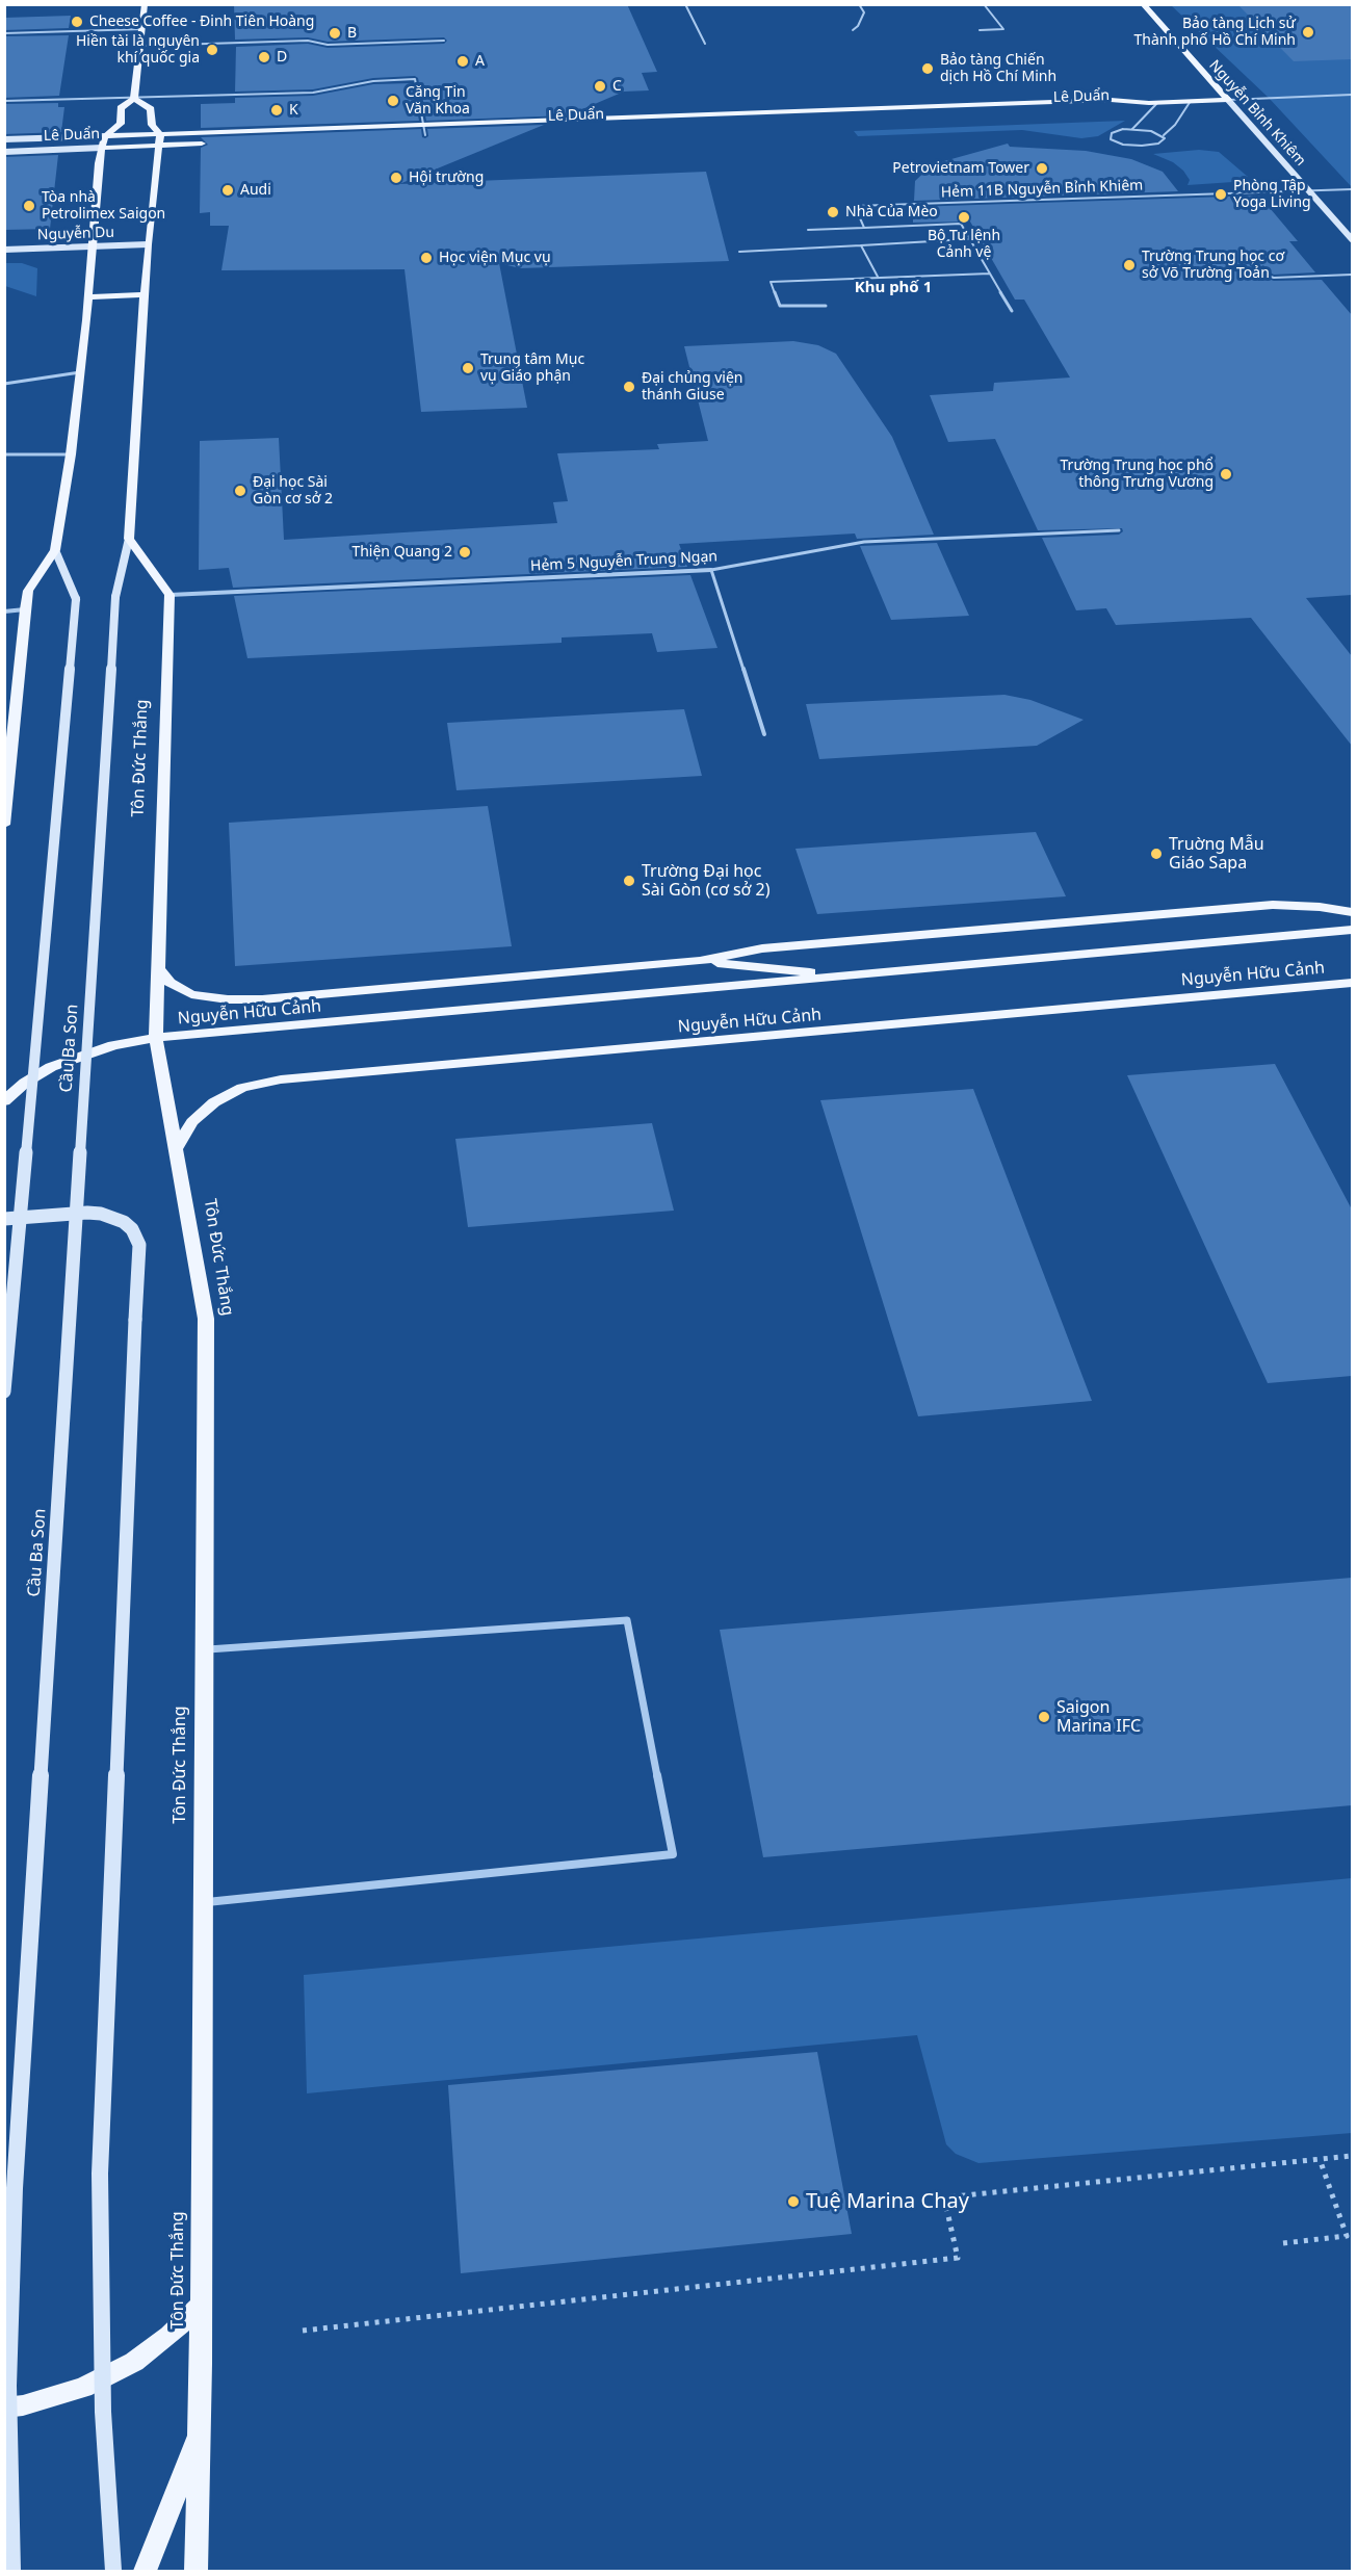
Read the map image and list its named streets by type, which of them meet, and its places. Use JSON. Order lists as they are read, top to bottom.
{
  "streets": {
    "main road": [
      "Lê Duẩn",
      "Nguyễn Bỉnh Khiêm",
      "Nguyễn Du",
      "Tôn Đức Thắng",
      "Nguyễn Hữu Cảnh",
      "Cầu Ba Son"
    ],
    "street": ["Hẻm 5 Nguyễn Trung Ngạn"],
    "lane": ["Hẻm 11B Nguyễn Bỉnh Khiêm"]
  },
  "crossings": [
    ["Lê Duẩn", "Nguyễn Bỉnh Khiêm"],
    ["Nguyễn Bỉnh Khiêm", "Hẻm 11B Nguyễn Bỉnh Khiêm"],
    ["Hẻm 5 Nguyễn Trung Ngạn", "Tôn Đức Thắng"],
    ["Tôn Đức Thắng", "Nguyễn Hữu Cảnh"]
  ],
  "districts": ["Khu phố 1"],
  "places": [
    "Cheese Coffee - Đinh Tiên Hoàng",
    "Bảo tàng Lịch sử Thành phố Hồ Chí Minh",
    "B",
    "Hiền tài là nguyên khí quốc gia",
    "D",
    "A",
    "Bảo tàng Chiến dịch Hồ Chí Minh",
    "C",
    "Căng Tin Văn Khoa",
    "K",
    "Petrovietnam Tower",
    "Hội trường",
    "Audi",
    "Phòng Tập Yoga Living",
    "Tòa nhà Petrolimex Saigon",
    "Nhà Của Mèo",
    "Bộ Tư lệnh Cảnh vệ",
    "Học viện Mục vụ",
    "Trường Trung học cơ sở Võ Trường Toản",
    "Trung tâm Mục vụ Giáo phận",
    "Đại chủng viện thánh Giuse",
    "Trường Trung học phổ thông Trưng Vương",
    "Đại học Sài Gòn cơ sở 2",
    "Thiện Quang 2",
    "Truờng Mẫu Giáo Sapa",
    "Trường Đại học Sài Gòn (cơ sở 2)",
    "Saigon Marina IFC",
    "Tuệ Marina Chay"
  ]
}
